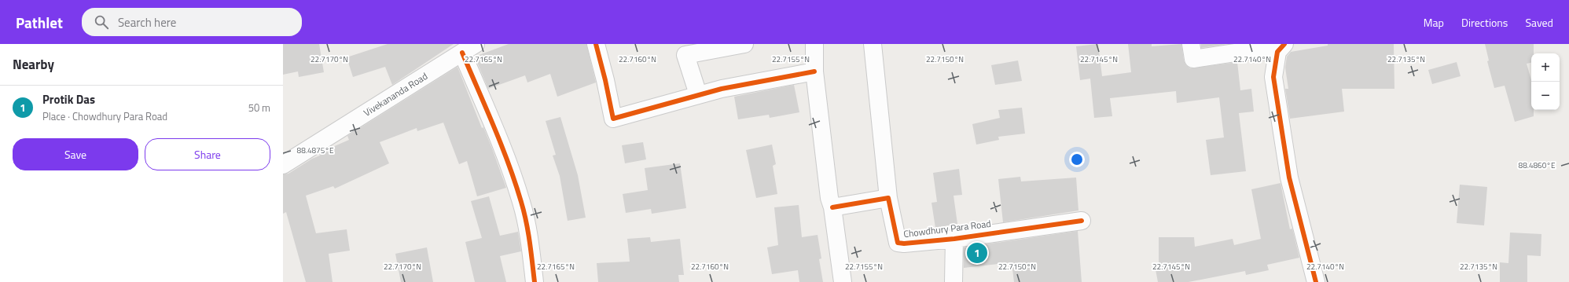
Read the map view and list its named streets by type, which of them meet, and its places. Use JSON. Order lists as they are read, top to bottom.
{
  "streets": {
    "street": ["Vivekananda Road", "Chowdhury Para Road"]
  },
  "page": {
    "header": "Pathlet",
    "search": "Search here",
    "nav": ["Map", "Directions", "Saved"],
    "heading": "Nearby",
    "map_buttons": ["+", "−"],
    "list": [
      {
        "mark": "1",
        "name": "Protik Das",
        "note": "Place · Chowdhury Para Road",
        "value": "50 m"
      }
    ],
    "buttons": ["Save", "Share"],
    "pins": "1"
  },
  "coordinates": [
    "22.7170°N",
    "22.7165°N",
    "22.7160°N",
    "22.7155°N",
    "22.7150°N",
    "22.7145°N",
    "22.7140°N",
    "22.7135°N",
    "88.4875°E",
    "88.4860°E"
  ]
}
